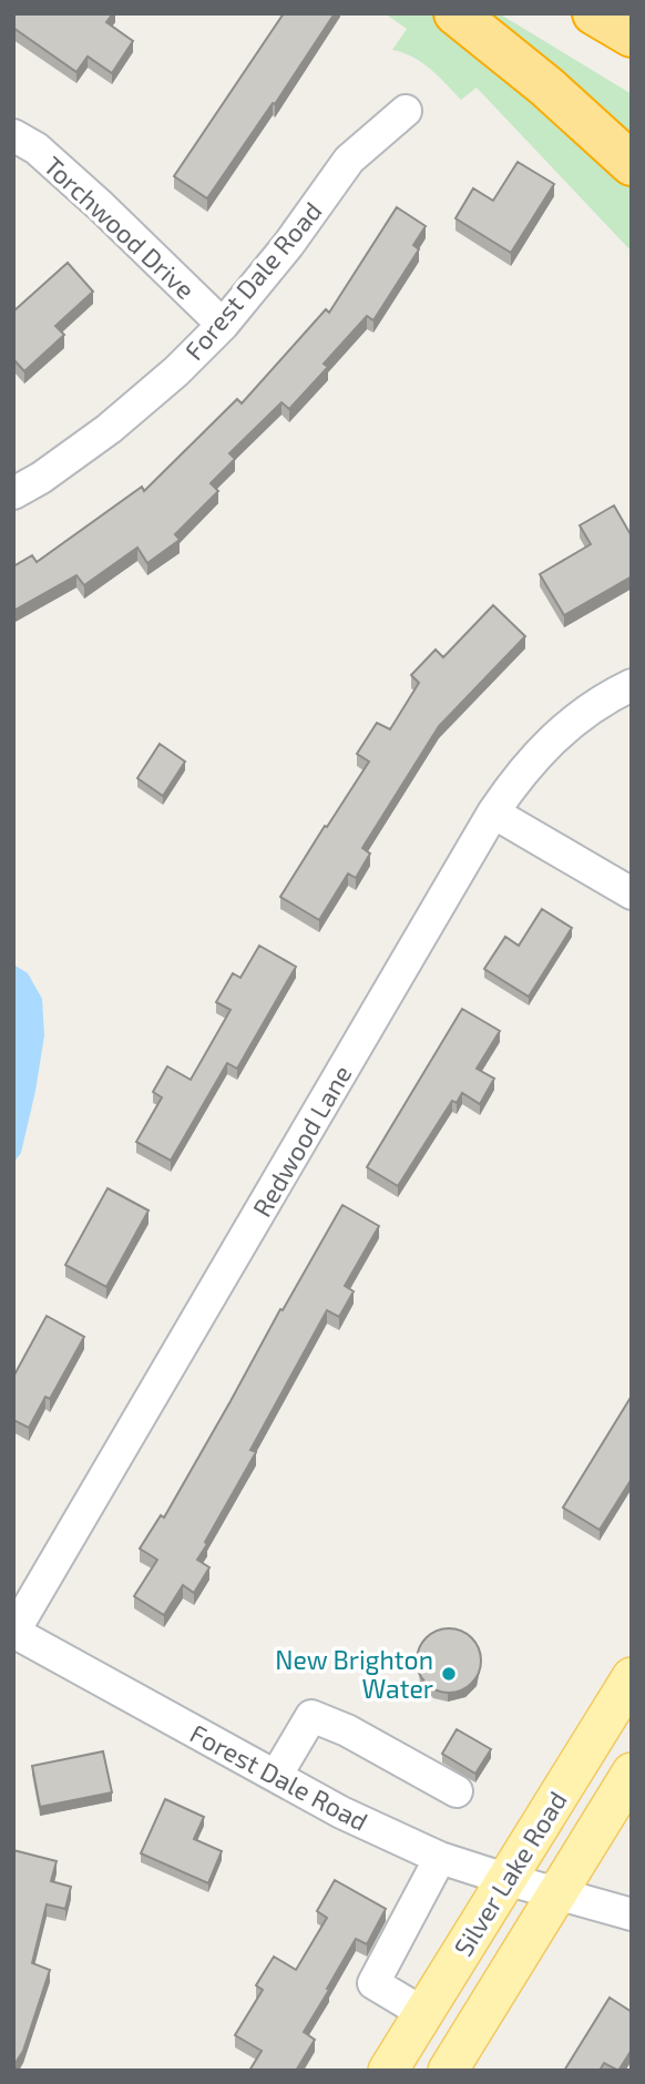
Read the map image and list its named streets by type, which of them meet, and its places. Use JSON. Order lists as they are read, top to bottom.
{
  "streets": {
    "main road": ["Silver Lake Road"],
    "street": ["Torchwood Drive", "Forest Dale Road", "Redwood Lane"]
  },
  "crossings": [
    ["Torchwood Drive", "Forest Dale Road"],
    ["Forest Dale Road", "Redwood Lane"],
    ["Forest Dale Road", "Silver Lake Road"]
  ],
  "places": ["New Brighton Water"]
}
